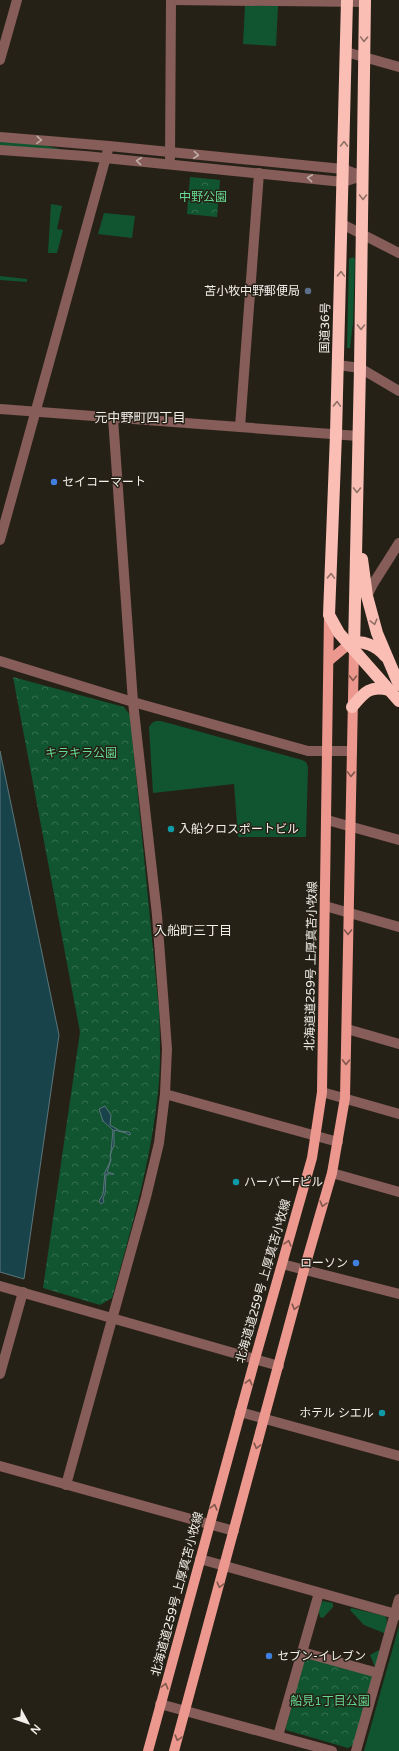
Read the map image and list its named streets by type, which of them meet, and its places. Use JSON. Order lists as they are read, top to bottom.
{
  "streets": {
    "highway": ["国道36号"],
    "main road": ["北海道道259号 上厚真苫小牧線"]
  },
  "crossings": [
    ["国道36号", "北海道道259号 上厚真苫小牧線"]
  ],
  "districts": ["元中野町四丁目", "入船町三丁目"],
  "parks": ["中野公園", "キラキラ公園", "船見1丁目公園"],
  "places": [
    "苫小牧中野郵便局",
    "セイコーマート",
    "入船クロスポートビル",
    "ハーバーFビル",
    "ローソン",
    "ホテル シエル",
    "セブン-イレブン"
  ],
  "north": "bottom right"
}
